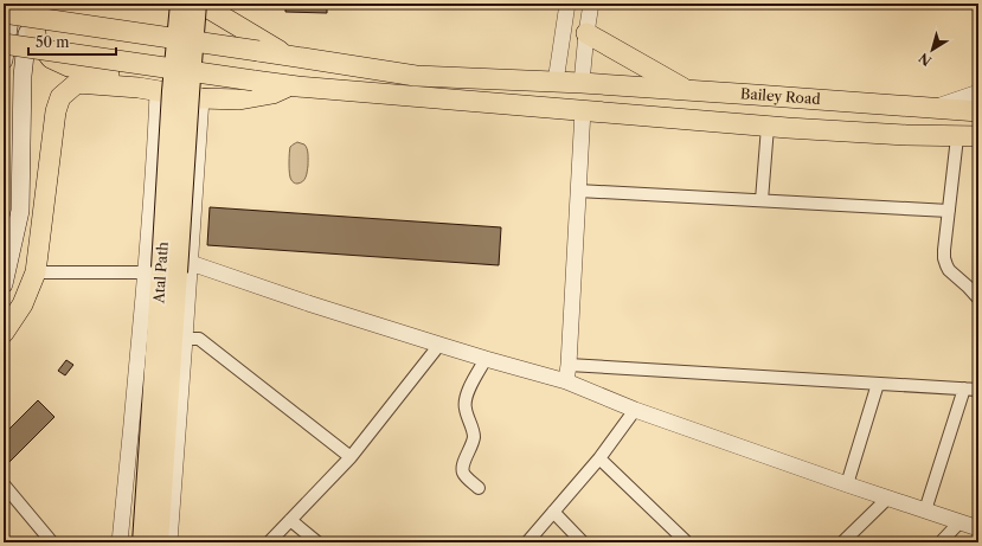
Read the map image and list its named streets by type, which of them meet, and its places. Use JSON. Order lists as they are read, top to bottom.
{
  "streets": {
    "highway": ["Bailey Road"],
    "main road": ["Atal Path"]
  },
  "scale_bar": "50 m",
  "north": "bottom left"
}
